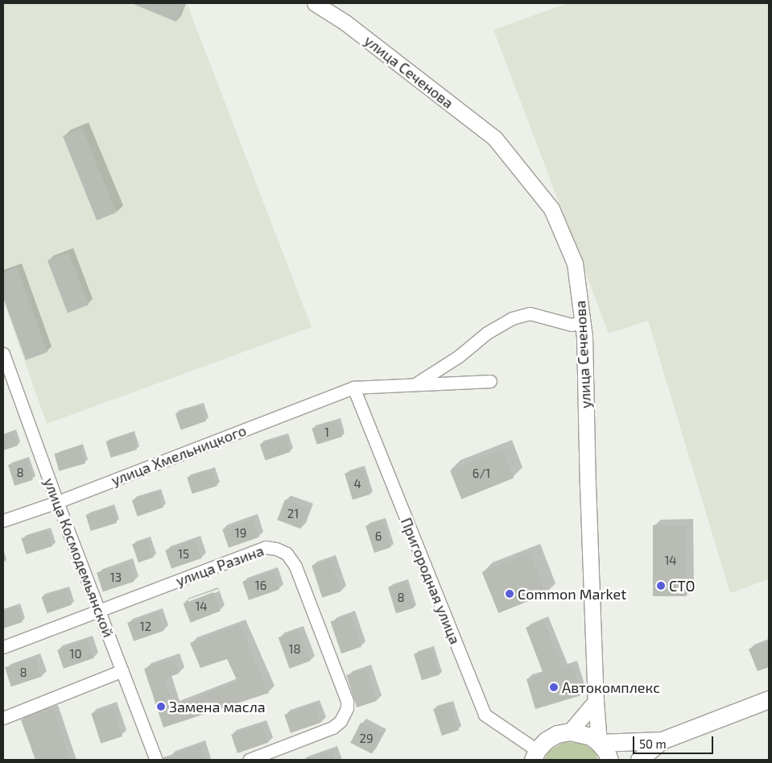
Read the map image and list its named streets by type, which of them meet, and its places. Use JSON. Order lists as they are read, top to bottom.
{
  "streets": {
    "street": [
      "улица Сеченова",
      "улица Хмельницкого",
      "улица Космодемьянской",
      "улица Разина",
      "Пригородная улица"
    ]
  },
  "crossings": [
    ["улица Хмельницкого", "улица Космодемьянской"],
    ["улица Хмельницкого", "Пригородная улица"],
    ["улица Космодемьянской", "улица Разина"]
  ],
  "places": [
    "СТО",
    "Common Market",
    "Автокомплекс",
    "Замена масла"
  ],
  "house_numbers": [
    "1",
    "8",
    "6/1",
    "4",
    "21",
    "19",
    "6",
    "15",
    "14",
    "13",
    "16",
    "8",
    "14",
    "12",
    "18",
    "10",
    "8",
    "29"
  ],
  "scale_bar": "50 m"
}
